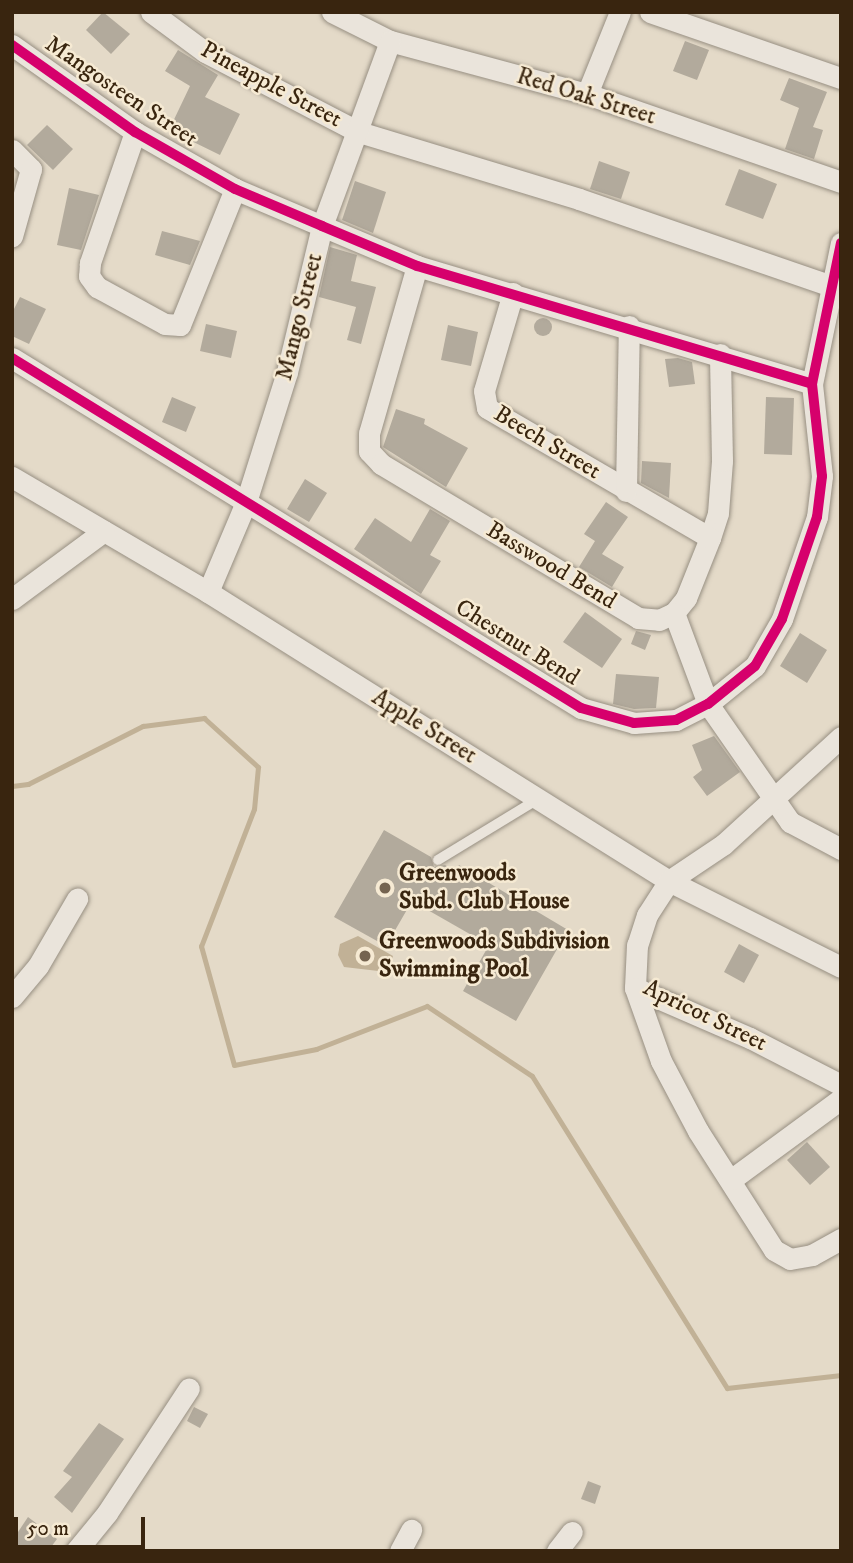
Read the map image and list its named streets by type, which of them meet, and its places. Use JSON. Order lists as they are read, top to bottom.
{
  "streets": {
    "street": [
      "Pineapple Street",
      "Mangosteen Street",
      "Red Oak Street",
      "Mango Street",
      "Beech Street",
      "Basswood Bend",
      "Chestnut Bend",
      "Apple Street",
      "Apricot Street"
    ]
  },
  "crossings": [
    ["Pineapple Street", "Mango Street"],
    ["Pineapple Street", "Chestnut Bend"],
    ["Mangosteen Street", "Mango Street"],
    ["Mangosteen Street", "Beech Street"],
    ["Mangosteen Street", "Basswood Bend"],
    ["Mangosteen Street", "Chestnut Bend"],
    ["Red Oak Street", "Mango Street"],
    ["Mango Street", "Chestnut Bend"],
    ["Mango Street", "Apple Street"],
    ["Apple Street", "Apricot Street"]
  ],
  "places": ["Greenwoods Subd. Club House", "Greenwoods Subdivision Swimming Pool"],
  "scale_bar": "50 m"
}
